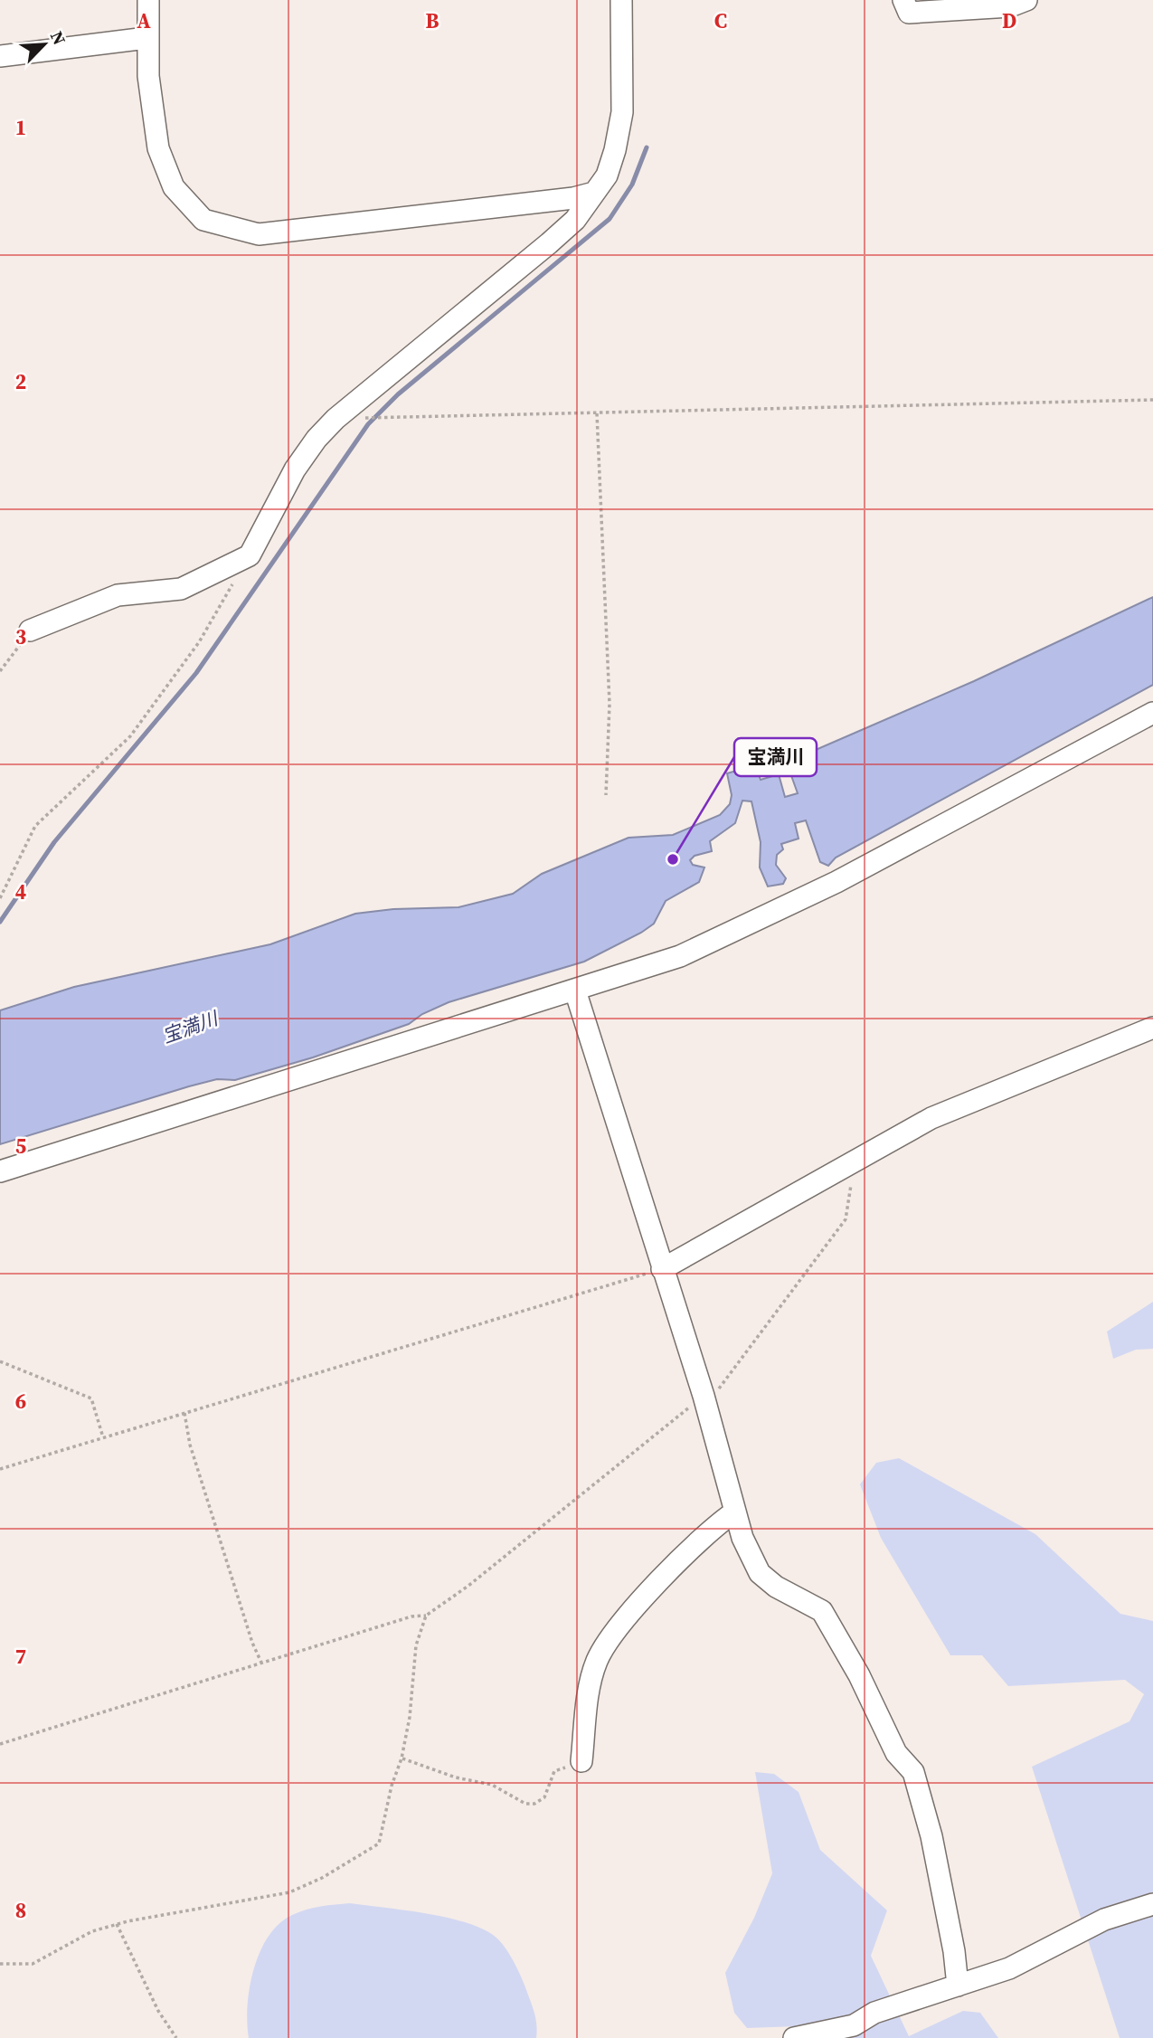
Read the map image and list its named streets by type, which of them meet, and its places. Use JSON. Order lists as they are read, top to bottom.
{
  "water": ["宝満川"],
  "places": ["宝満川"],
  "north": "top right",
  "grid": {
    "columns": [
      "A",
      "B",
      "C",
      "D"
    ],
    "rows": [
      "1",
      "2",
      "3",
      "4",
      "5",
      "6",
      "7",
      "8"
    ]
  }
}
